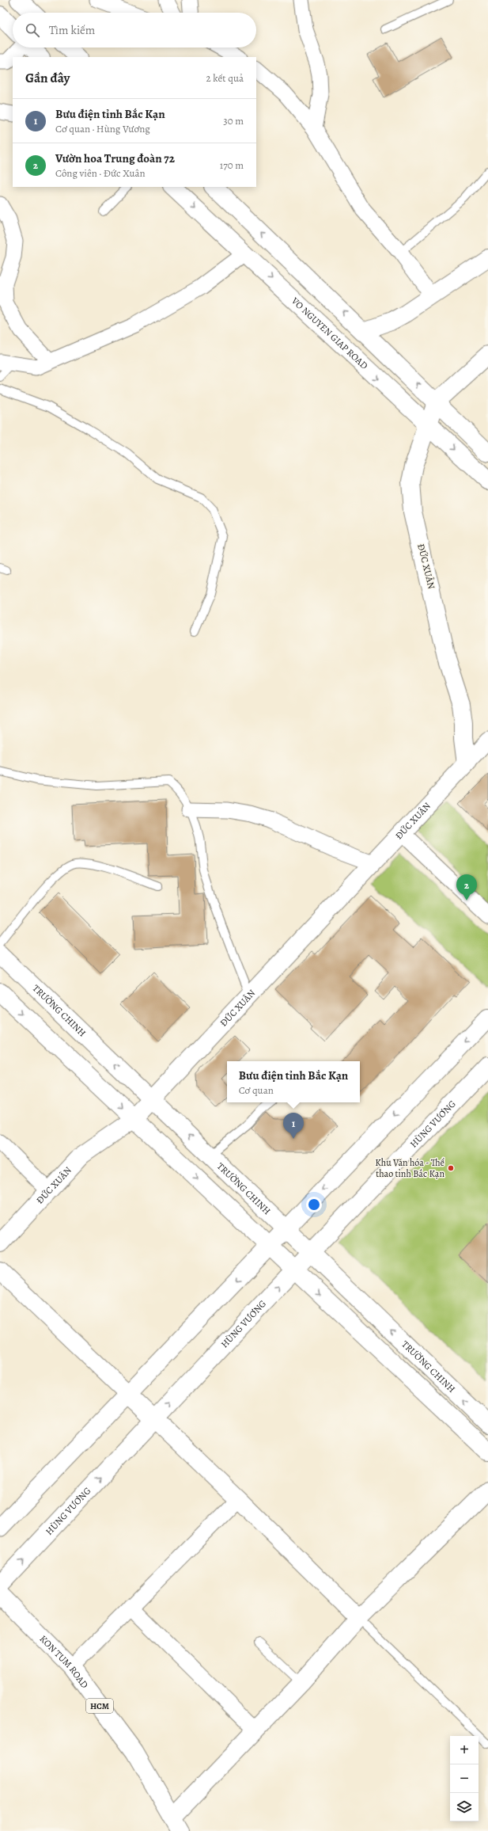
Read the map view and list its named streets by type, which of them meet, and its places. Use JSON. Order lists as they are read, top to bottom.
{
  "streets": {
    "main road": [
      "VO NGUYEN GIAP ROAD",
      "ĐỨC XUÂN",
      "TRƯỜNG CHINH",
      "HÙNG VƯƠNG",
      "KON TUM ROAD",
      "HCM"
    ]
  },
  "crossings": [
    ["VO NGUYEN GIAP ROAD", "ĐỨC XUÂN"],
    ["ĐỨC XUÂN", "TRƯỜNG CHINH"],
    ["TRƯỜNG CHINH", "HÙNG VƯƠNG"]
  ],
  "places": ["Khu Văn hóa - Thể thao tỉnh Bắc Kạn"],
  "page": {
    "search": "Tìm kiếm",
    "heading": ["Gần đây", "2 kết quả"],
    "list": [
      {
        "mark": "1",
        "name": "Bưu điện tỉnh Bắc Kạn",
        "note": "Cơ quan · Hùng Vương",
        "value": "30 m"
      },
      {
        "mark": "2",
        "name": "Vườn hoa Trung đoàn 72",
        "note": "Công viên · Đức Xuân",
        "value": "170 m"
      }
    ],
    "pins": ["2", "1"],
    "popup": ["Bưu điện tỉnh Bắc Kạn", "Cơ quan"],
    "map_buttons": ["+", "−"]
  }
}
